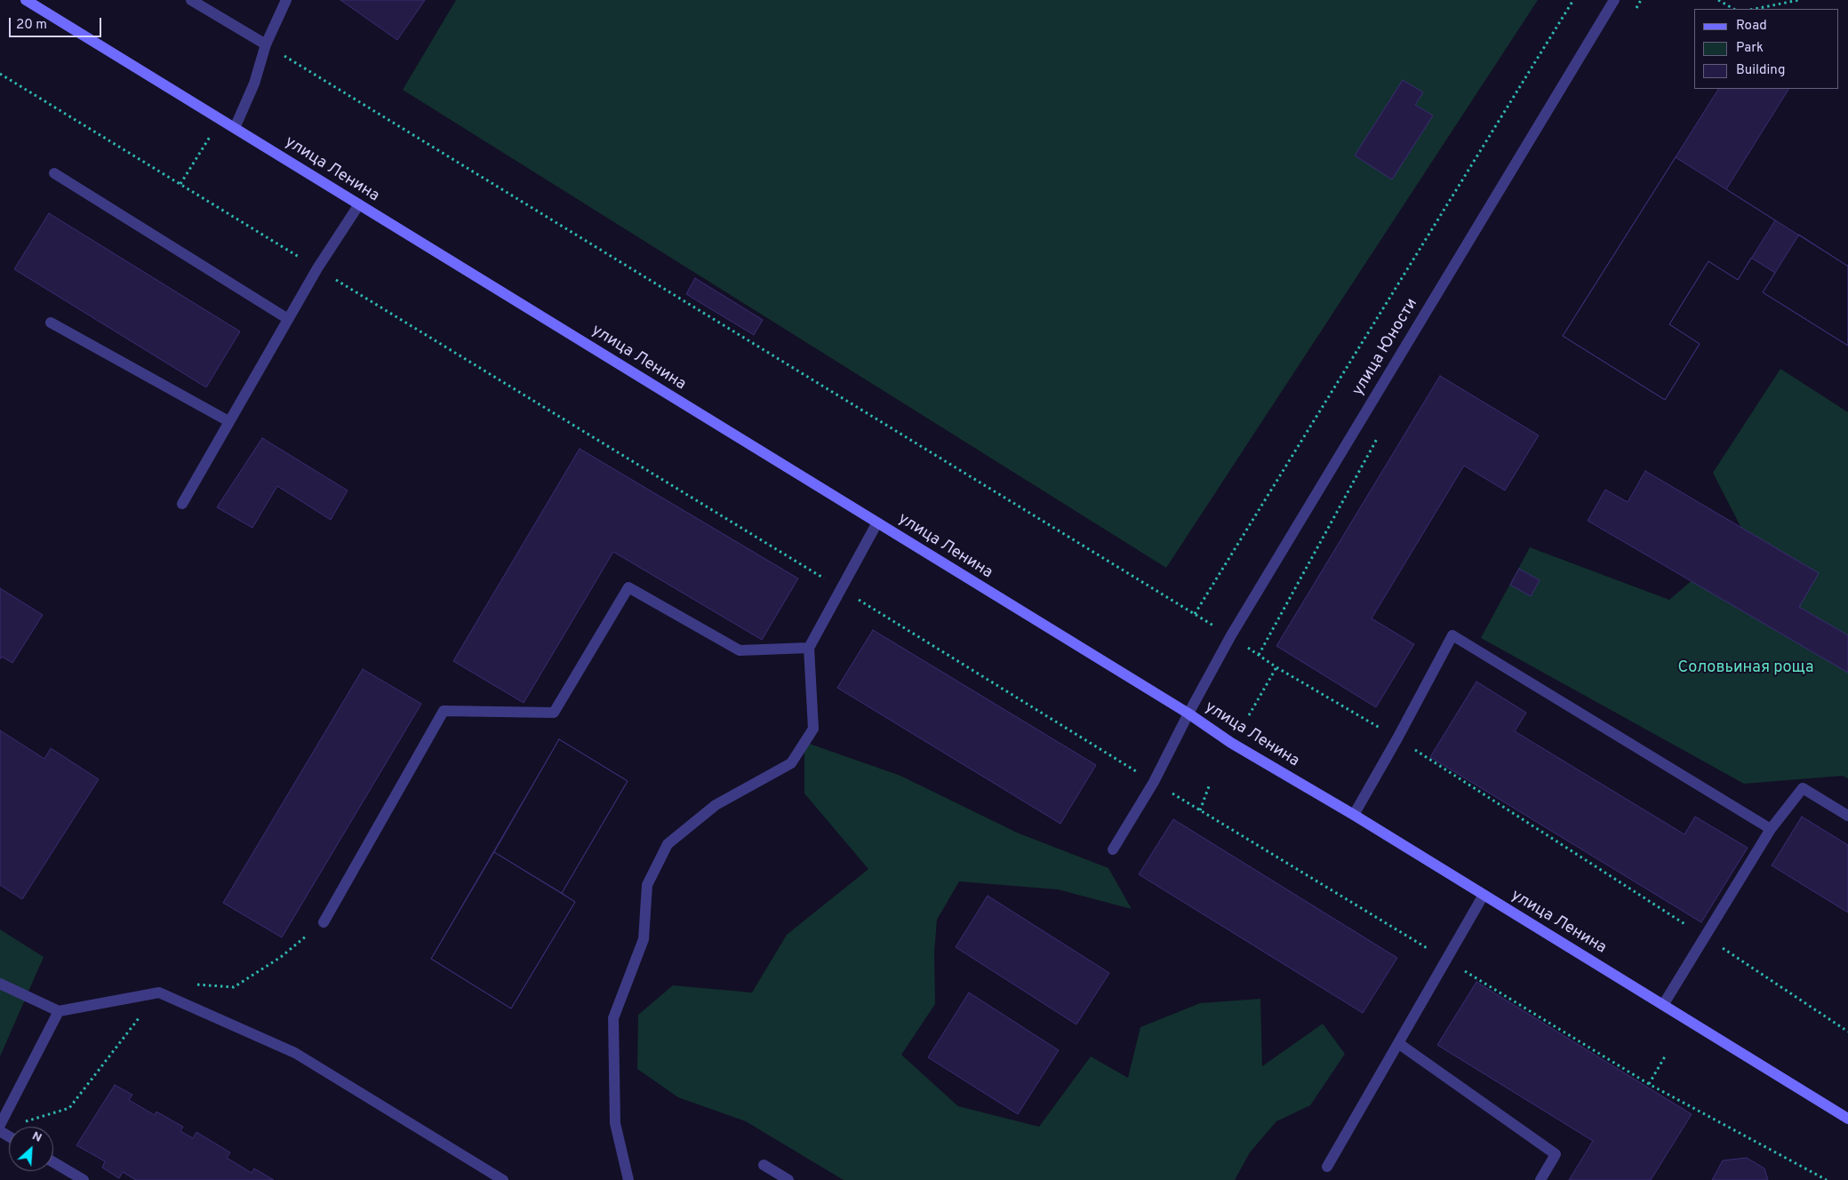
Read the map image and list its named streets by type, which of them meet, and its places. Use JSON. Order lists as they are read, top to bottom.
{
  "streets": {
    "main road": ["улица Ленина"],
    "street": ["улица Юности"]
  },
  "crossings": [
    ["улица Ленина", "улица Юности"]
  ],
  "parks": ["Соловьиная роща"],
  "legend": ["Road", "Park", "Building"],
  "scale_bar": "20 m",
  "north": "top right"
}
